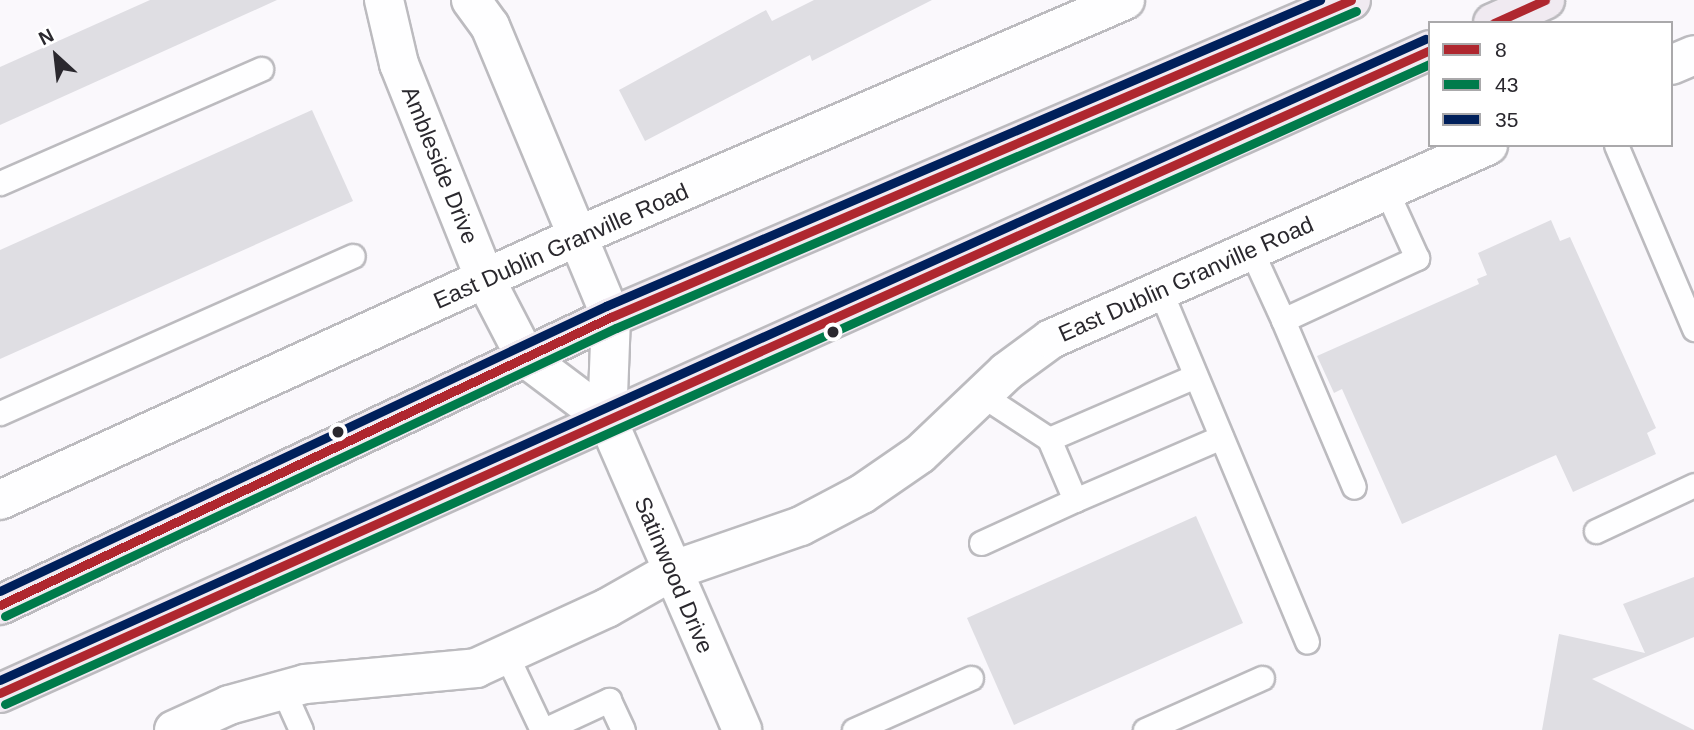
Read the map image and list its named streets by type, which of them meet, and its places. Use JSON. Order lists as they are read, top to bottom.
{
  "streets": {
    "street": ["Ambleside Drive", "East Dublin Granville Road", "Satinwood Drive"]
  },
  "crossings": [
    ["Ambleside Drive", "East Dublin Granville Road"],
    ["Ambleside Drive", "Satinwood Drive"],
    ["East Dublin Granville Road", "Satinwood Drive"]
  ],
  "lines": ["transit line 8", "transit line 35", "transit line 43"],
  "legend": ["8", "43", "35"],
  "north": "top left"
}
